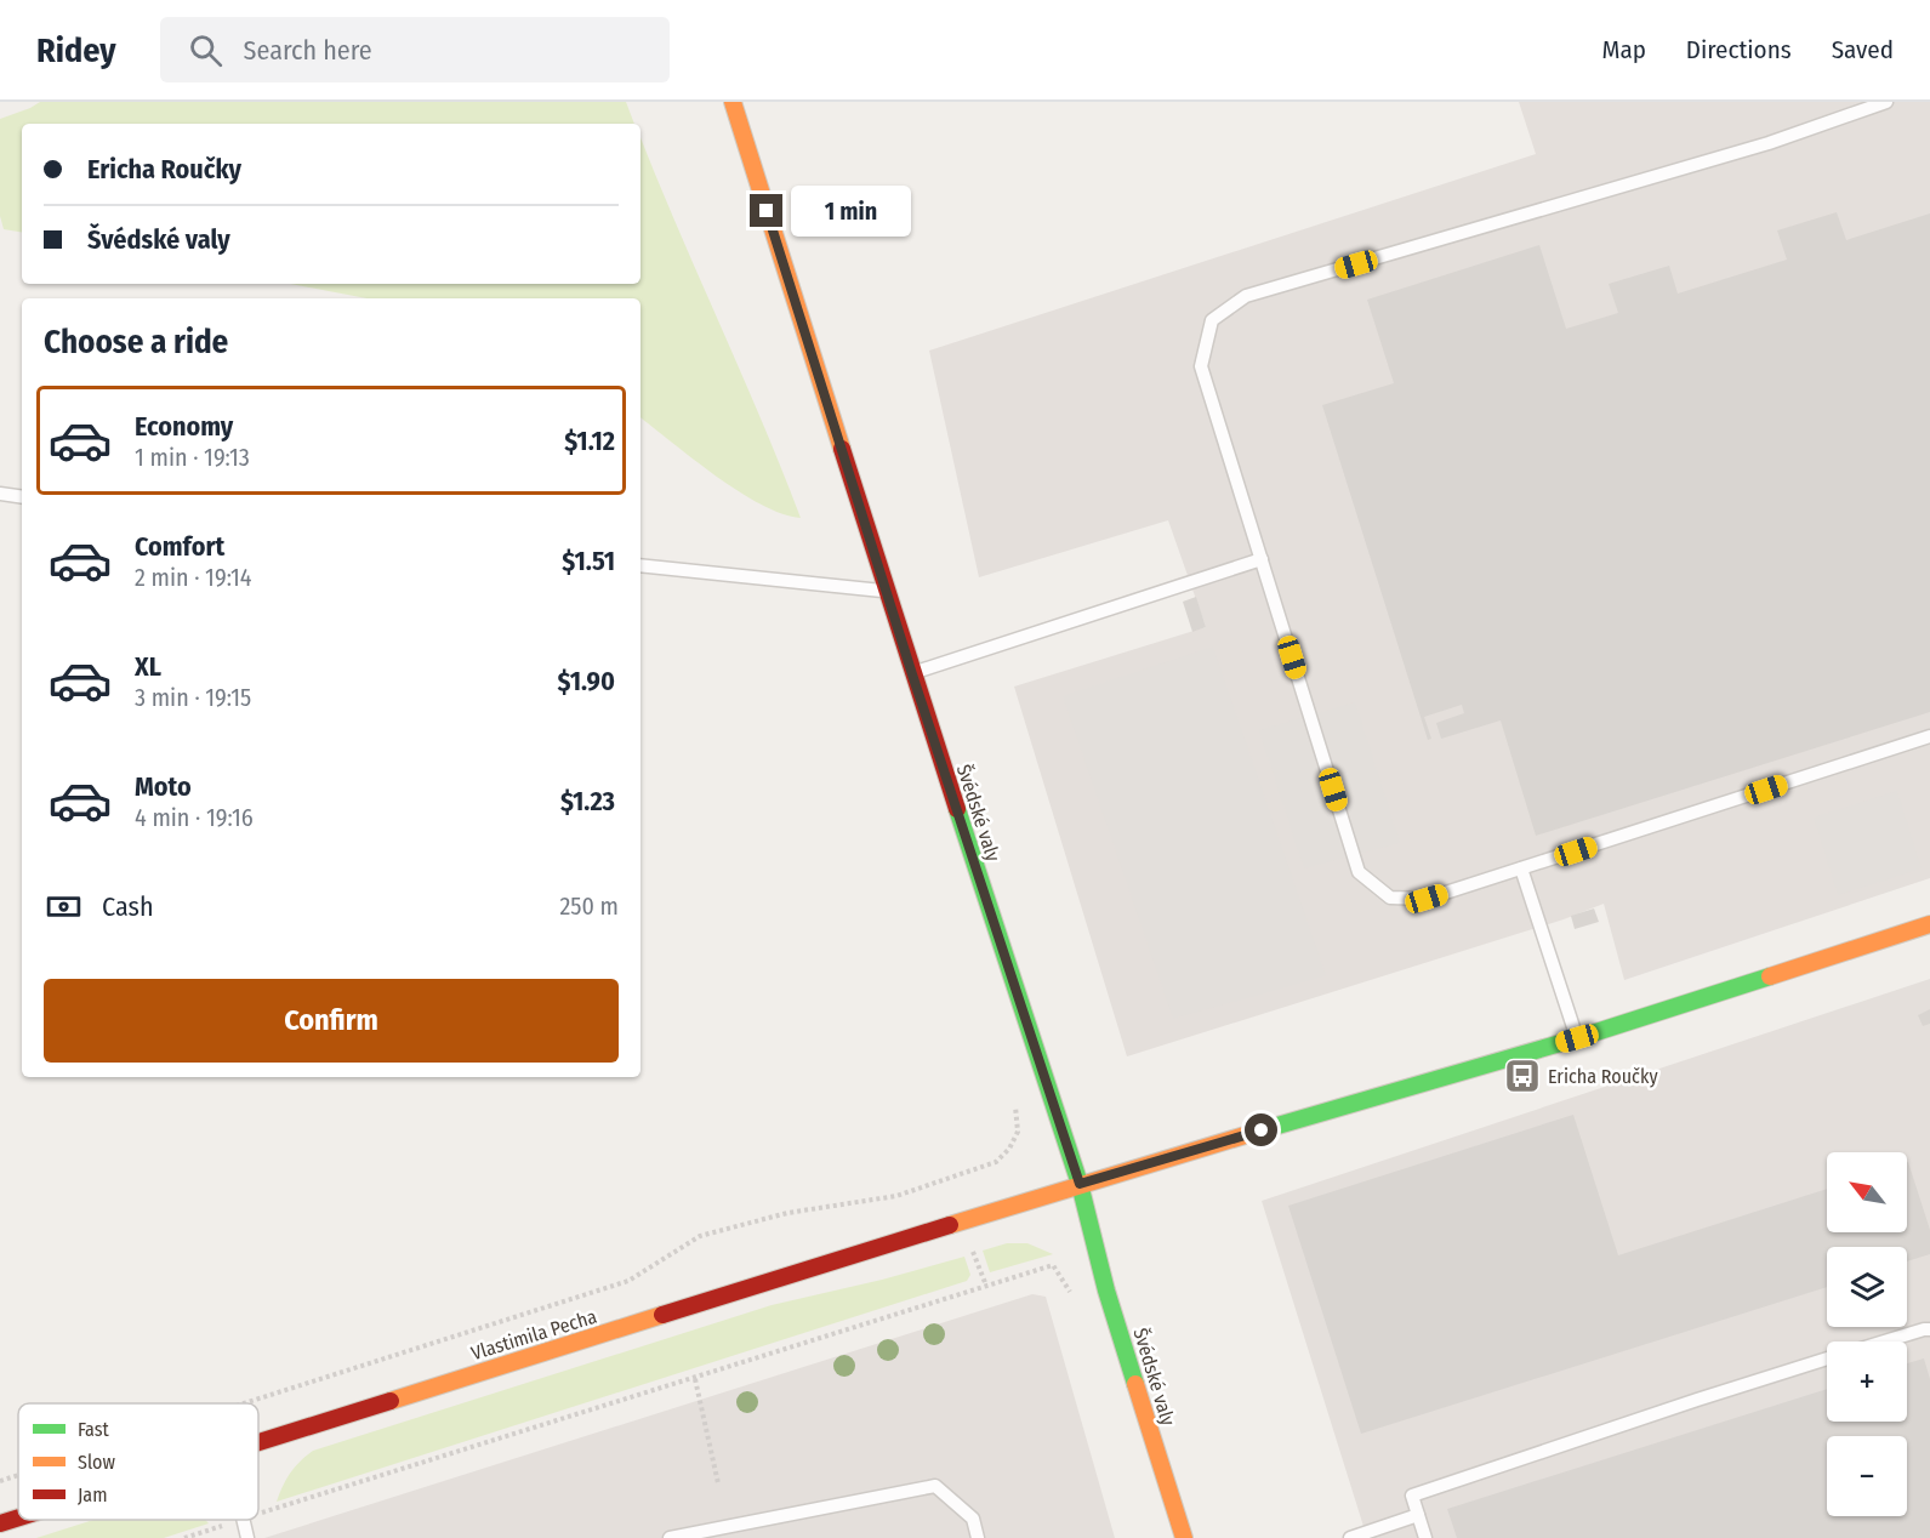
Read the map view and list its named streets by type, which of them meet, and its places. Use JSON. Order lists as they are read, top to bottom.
{
  "streets": {
    "street": ["Švédské valy", "Vlastimila Pecha"]
  },
  "crossings": [
    ["Švédské valy", "Vlastimila Pecha"]
  ],
  "places": {
    "bus stop": ["Ericha Roučky"]
  },
  "legend": ["Fast", "Slow", "Jam"],
  "north": "top left",
  "page": {
    "header": "Ridey",
    "search": "Search here",
    "nav": ["Map", "Directions", "Saved"],
    "banner": ["Ericha Roučky", "Švédské valy"],
    "bubble": "1 min",
    "heading": "Choose a ride",
    "list": [
      {
        "name": "Economy",
        "note": "1 min · 19:13",
        "value": "$1.12"
      },
      {
        "name": "Comfort",
        "note": "2 min · 19:14",
        "value": "$1.51"
      },
      {
        "name": "XL",
        "note": "3 min · 19:15",
        "value": "$1.90"
      },
      {
        "name": "Moto",
        "note": "4 min · 19:16",
        "value": "$1.23"
      }
    ],
    "pay": ["Cash", "250 m"],
    "buttons": "Confirm",
    "map_buttons": ["+", "−"]
  }
}
